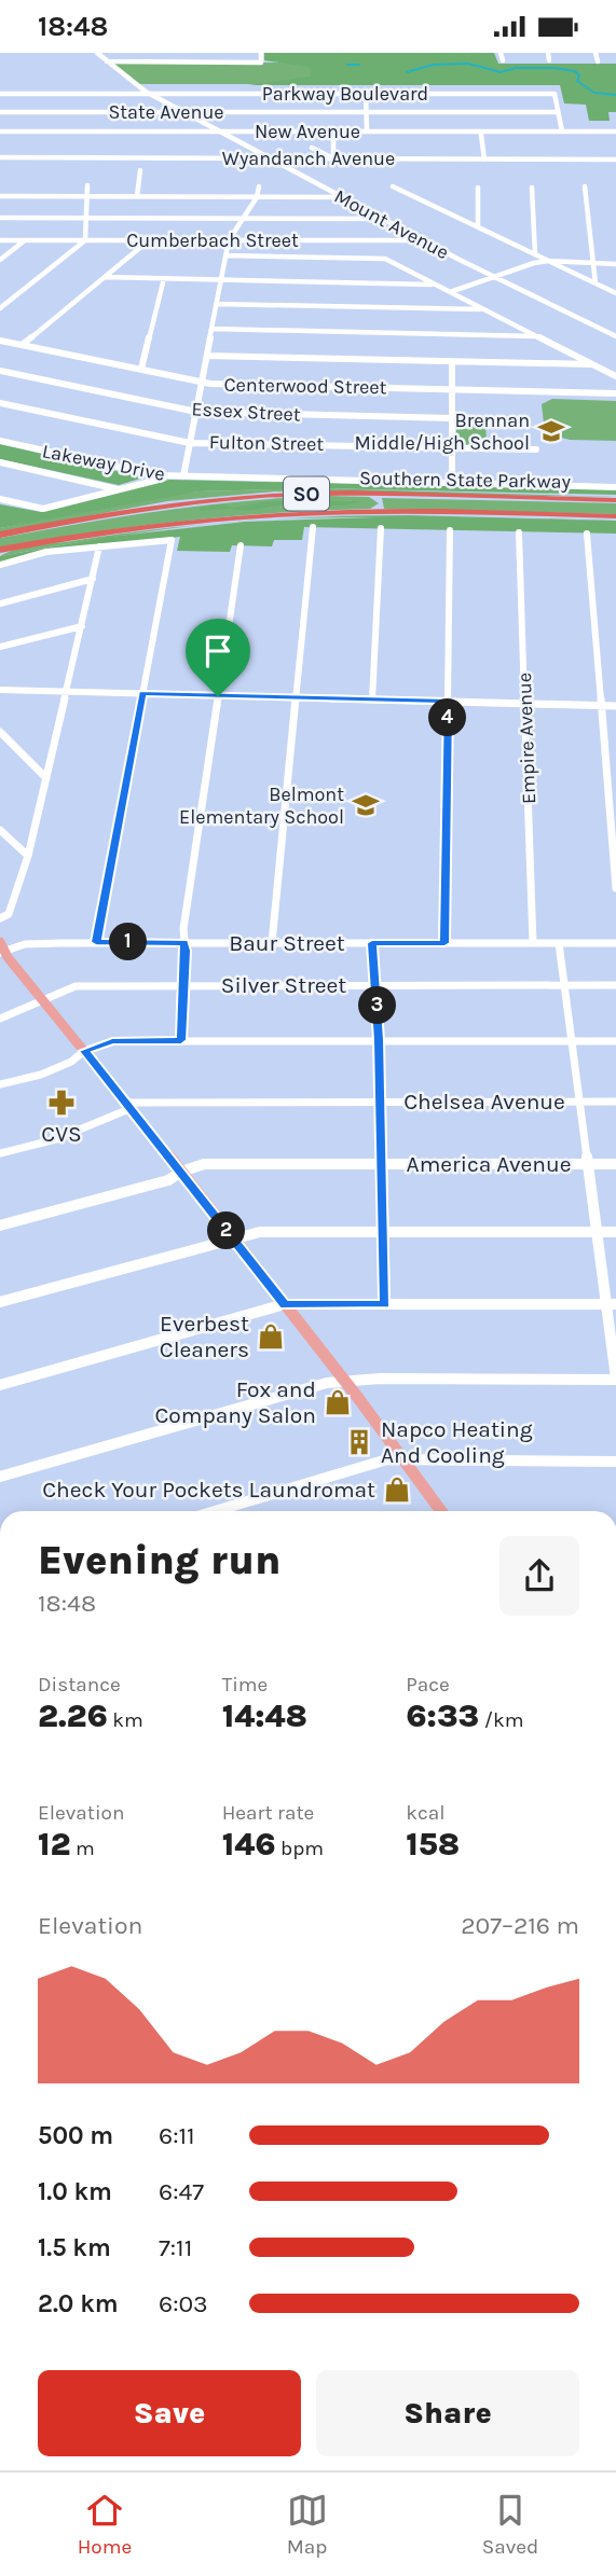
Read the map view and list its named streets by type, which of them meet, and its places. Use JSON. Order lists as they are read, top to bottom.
{
  "streets": {
    "highway": ["Southern State Parkway", "SO"],
    "street": [
      "Parkway Boulevard",
      "State Avenue",
      "New Avenue",
      "Wyandanch Avenue",
      "Mount Avenue",
      "Cumberbach Street",
      "Centerwood Street",
      "Essex Street",
      "Fulton Street",
      "Lakeway Drive",
      "Empire Avenue",
      "Baur Street",
      "Silver Street",
      "Chelsea Avenue",
      "America Avenue"
    ]
  },
  "crossings": [
    ["Parkway Boulevard", "State Avenue"],
    ["Parkway Boulevard", "Mount Avenue"],
    ["State Avenue", "Mount Avenue"],
    ["New Avenue", "Mount Avenue"],
    ["Wyandanch Avenue", "Mount Avenue"],
    ["Mount Avenue", "Cumberbach Street"],
    ["Empire Avenue", "Baur Street"]
  ],
  "places": {
    "school or university": ["Brennan Middle/High School", "Belmont Elementary School"],
    "pharmacy": ["CVS"],
    "shop": ["Everbest Cleaners", "Fox and Company Salon", "Check Your Pockets Laundromat"],
    "building": ["Napco Heating And Cooling"]
  },
  "page": {
    "status": "18:48",
    "pins": [
      "4",
      "1",
      "3",
      "2"
    ],
    "heading": ["Evening run", "18:48"],
    "stats": [
      ["Distance", "2.26 km"],
      ["Time", "14:48"],
      ["Pace", "6:33 /km"],
      ["Elevation", "12 m"],
      ["Heart rate", "146 bpm"],
      ["kcal", "158"]
    ],
    "chart": ["Elevation", "207–216 m"],
    "list": [
      {
        "name": "500 m",
        "note": "6:11"
      },
      {
        "name": "1.0 km",
        "note": "6:47"
      },
      {
        "name": "1.5 km",
        "note": "7:11"
      },
      {
        "name": "2.0 km",
        "note": "6:03"
      }
    ],
    "buttons": ["Save", "Share"],
    "tabs": ["Home", "Map", "Saved"]
  }
}
